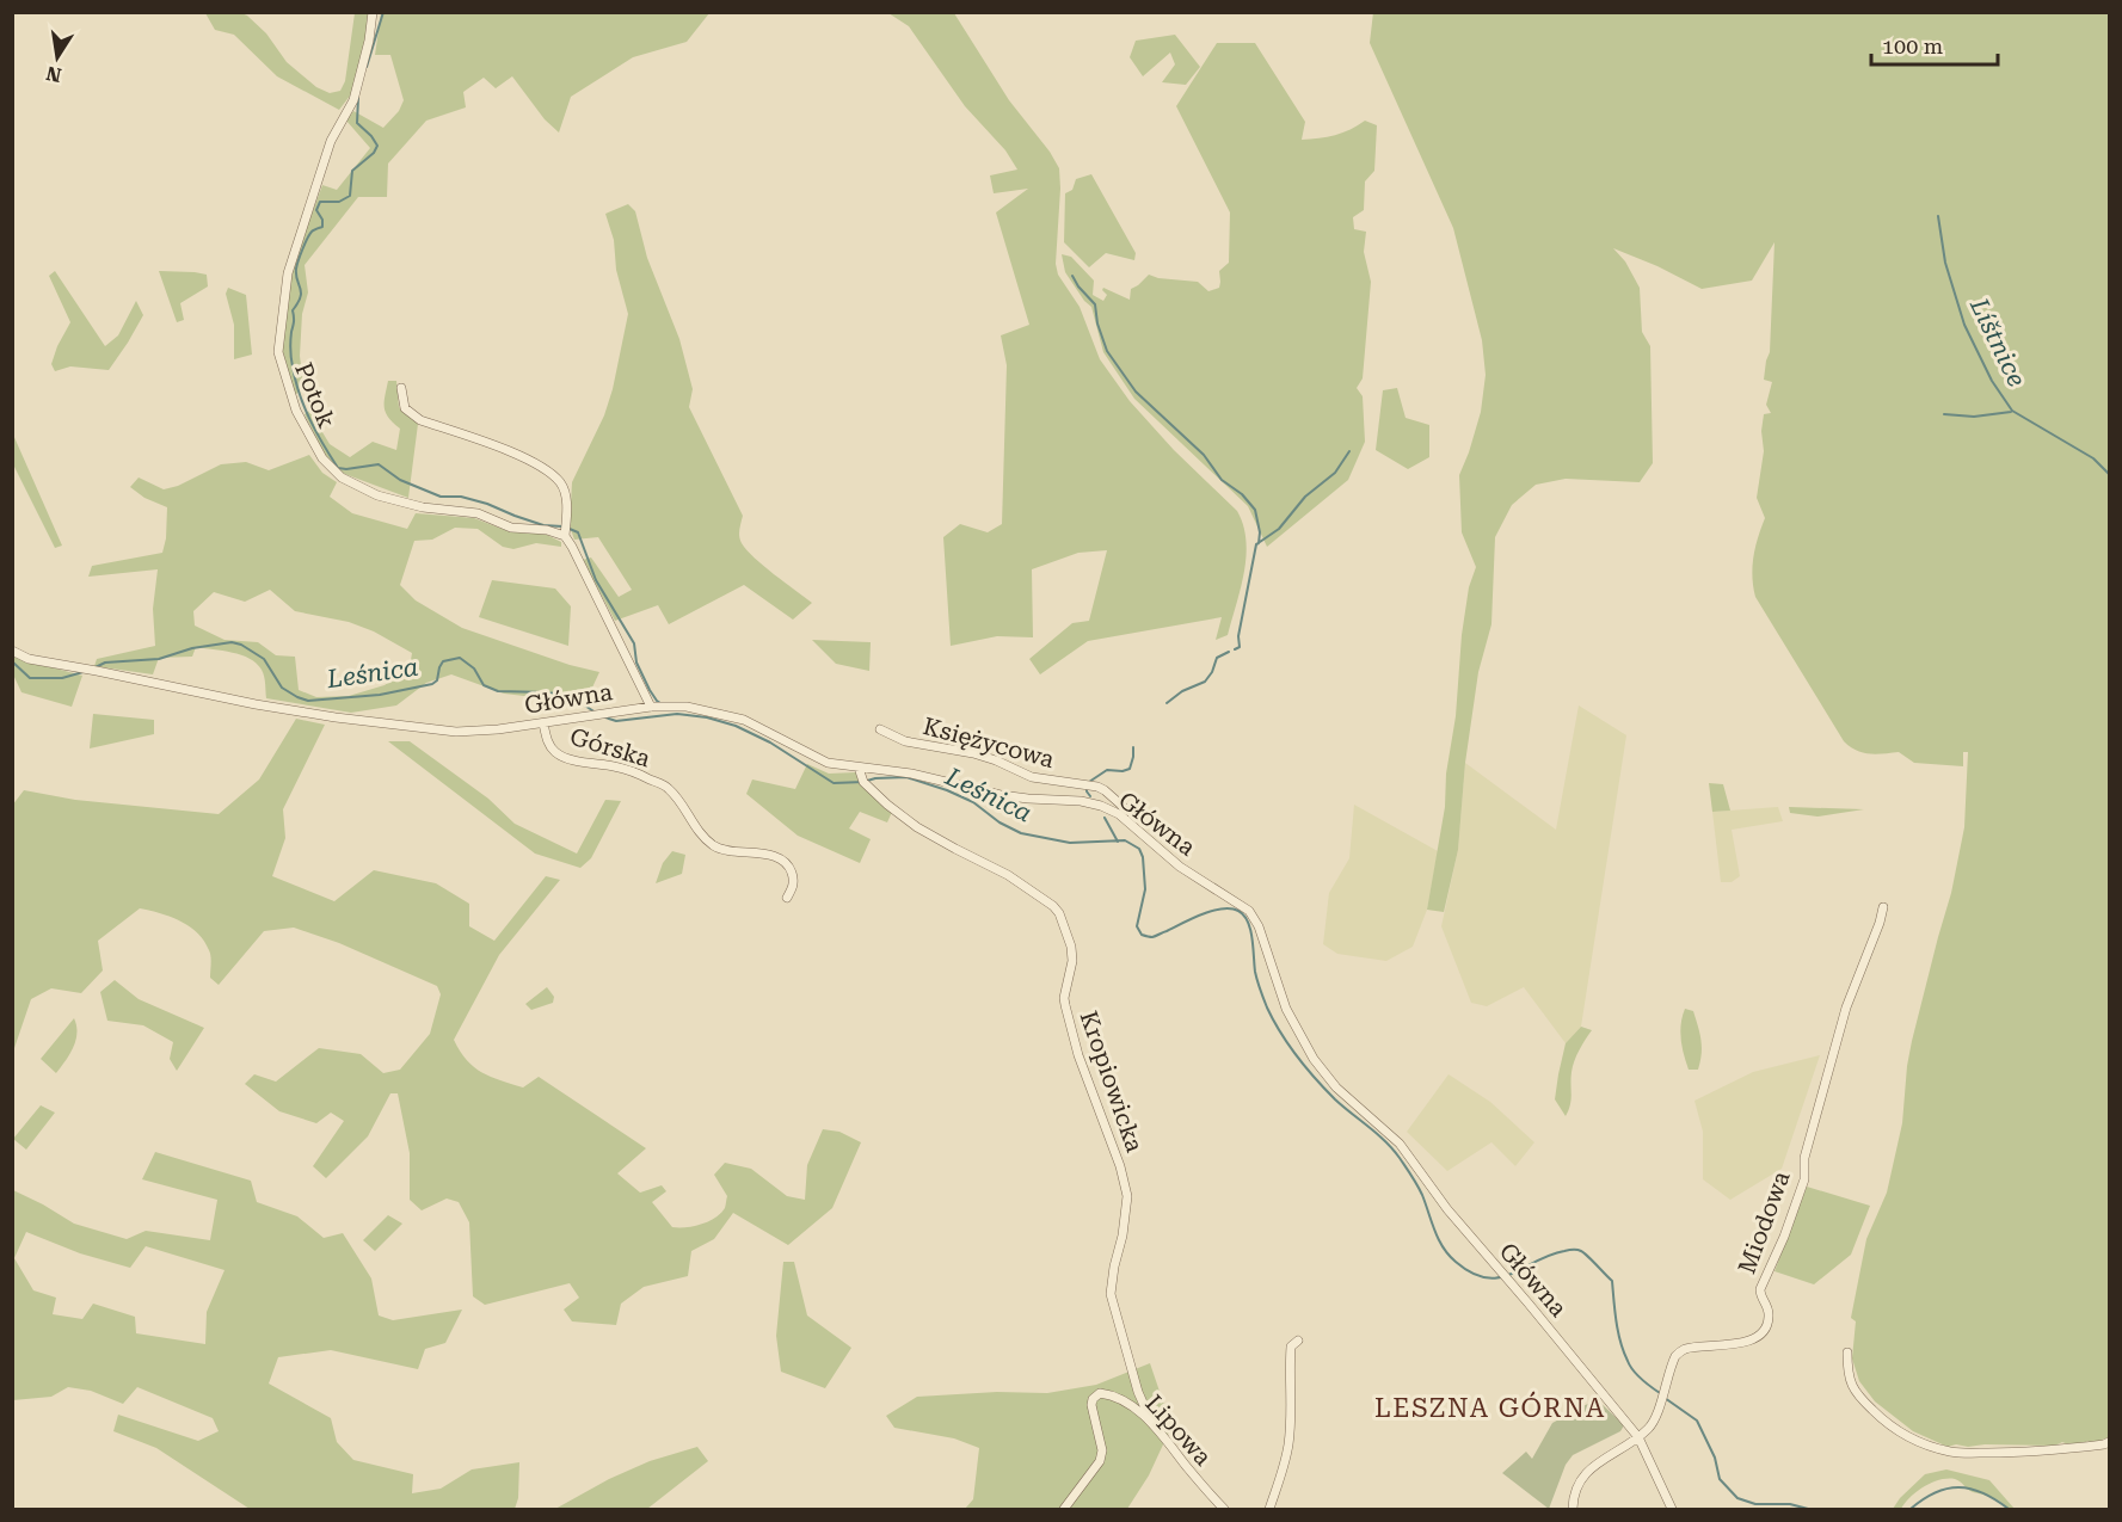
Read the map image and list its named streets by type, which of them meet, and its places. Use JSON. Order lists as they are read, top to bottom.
{
  "streets": {
    "street": [
      "Potok",
      "Główna",
      "Księżycowa",
      "Górska",
      "Kropiowicka",
      "Miodowa",
      "Lipowa"
    ]
  },
  "crossings": [
    ["Główna", "Górska"],
    ["Główna", "Kropiowicka"],
    ["Główna", "Miodowa"],
    ["Kropiowicka", "Lipowa"]
  ],
  "districts": ["LESZNA GÓRNA"],
  "water": ["Líštnice", "Leśnica"],
  "scale_bar": "100 m",
  "north": "bottom"
}
